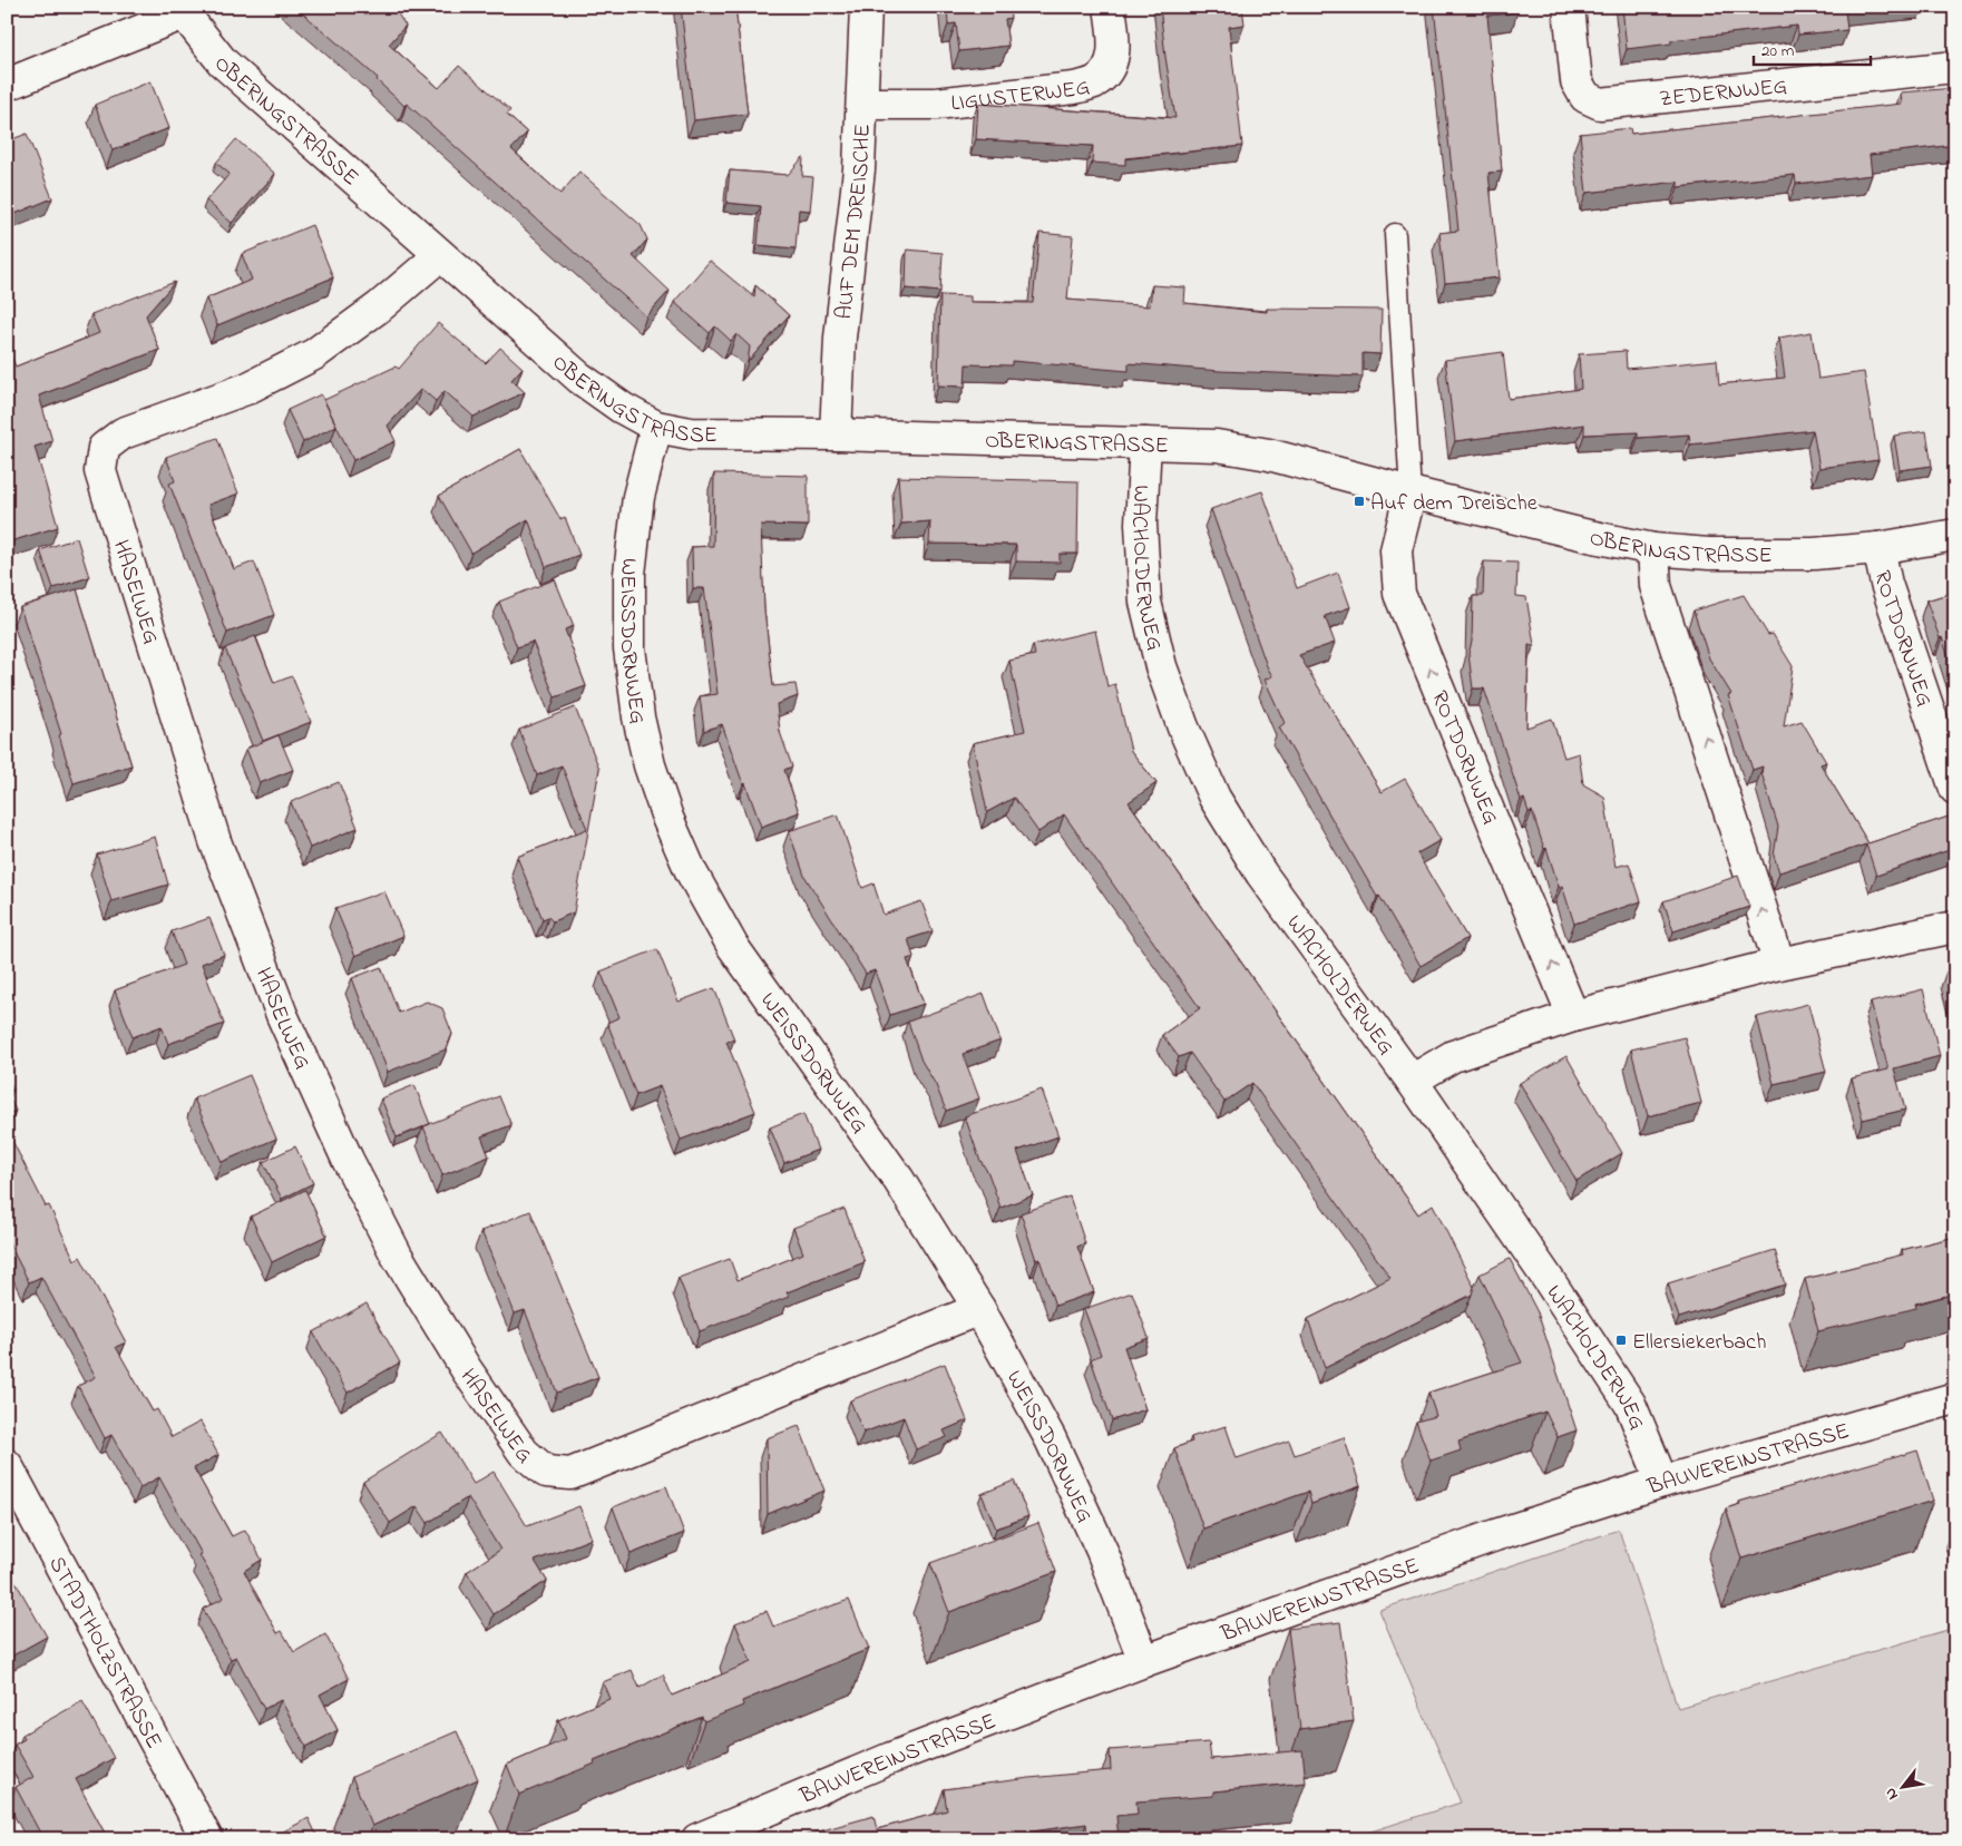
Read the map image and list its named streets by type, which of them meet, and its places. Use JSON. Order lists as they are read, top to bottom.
{
  "streets": {
    "street": [
      "LIGUSTERWEG",
      "ZEDERNWEG",
      "OBERINGSTRASSE",
      "AUF DEM DREISCHE",
      "WACHOLDERWEG",
      "HASELWEG",
      "ROTDORNWEG",
      "WEISSDORNWEG",
      "BAUVEREINSTRASSE",
      "STADTHOLZSTRASSE"
    ]
  },
  "crossings": [
    ["LIGUSTERWEG", "AUF DEM DREISCHE"],
    ["OBERINGSTRASSE", "AUF DEM DREISCHE"],
    ["OBERINGSTRASSE", "WACHOLDERWEG"],
    ["OBERINGSTRASSE", "HASELWEG"],
    ["OBERINGSTRASSE", "ROTDORNWEG"],
    ["OBERINGSTRASSE", "WEISSDORNWEG"],
    ["WACHOLDERWEG", "BAUVEREINSTRASSE"],
    ["HASELWEG", "WEISSDORNWEG"],
    ["WEISSDORNWEG", "BAUVEREINSTRASSE"]
  ],
  "places": {
    "transit": ["Auf dem Dreische", "Ellersiekerbach"]
  },
  "scale_bar": "20 m",
  "north": "bottom left"
}
